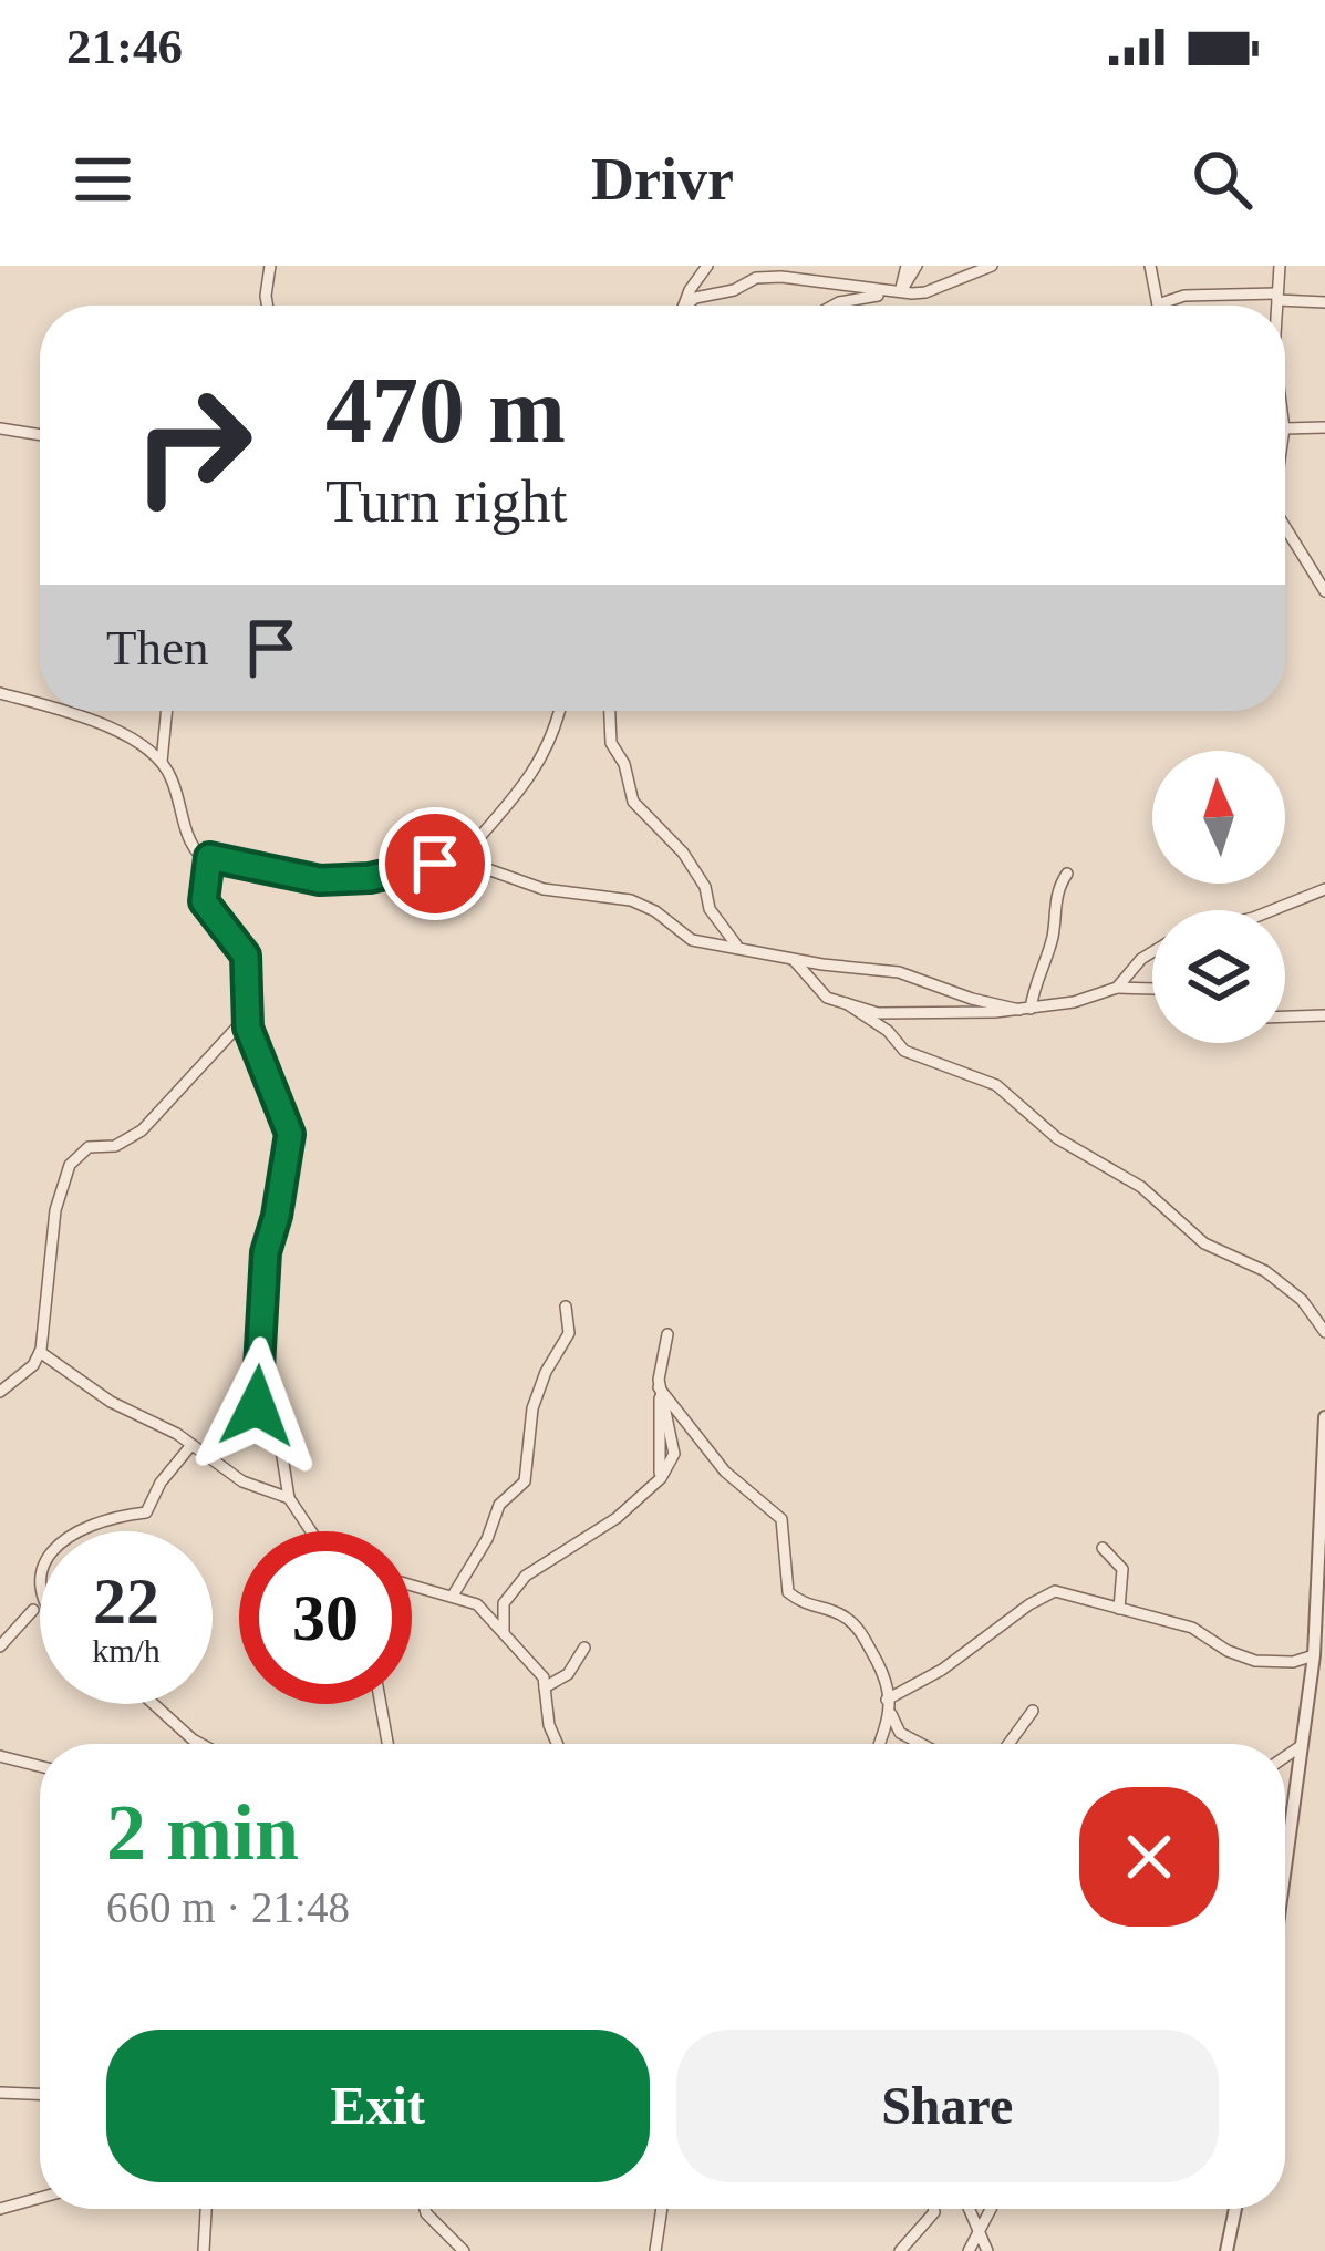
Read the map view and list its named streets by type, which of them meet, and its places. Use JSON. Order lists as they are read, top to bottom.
{
  "north": "top",
  "page": {
    "status": "21:46",
    "header": "Drivr",
    "turn": ["470 m", "Turn right"],
    "then": "Then",
    "speed": "22 km/h",
    "limit": "30",
    "heading": ["2 min", "660 m · 21:48"],
    "buttons": ["Exit", "Share"]
  }
}
